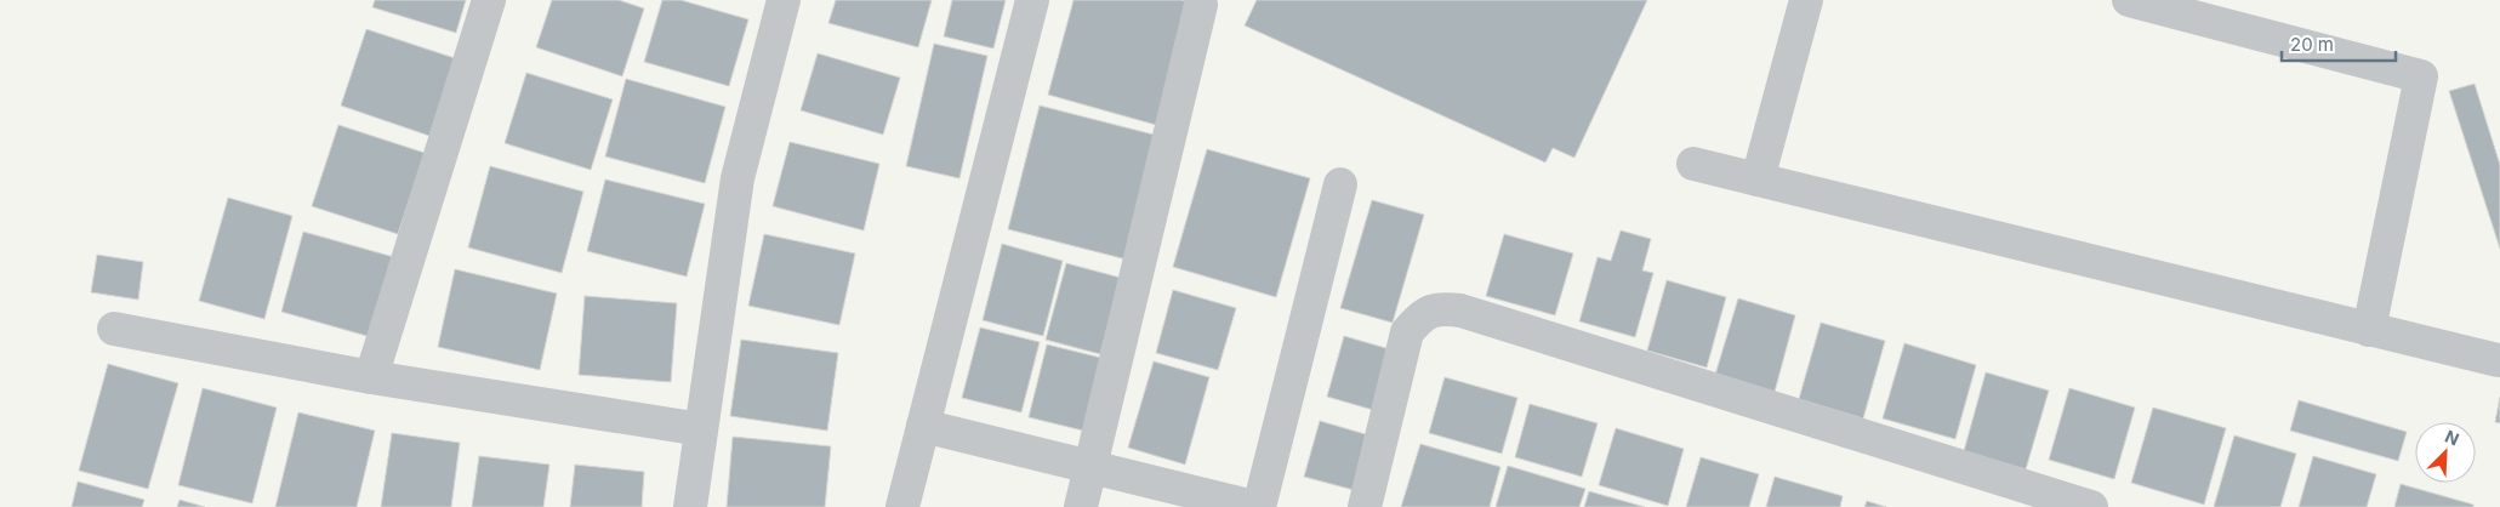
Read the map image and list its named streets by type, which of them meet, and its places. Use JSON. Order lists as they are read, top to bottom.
{
  "scale_bar": "20 m",
  "north": "top right"
}
